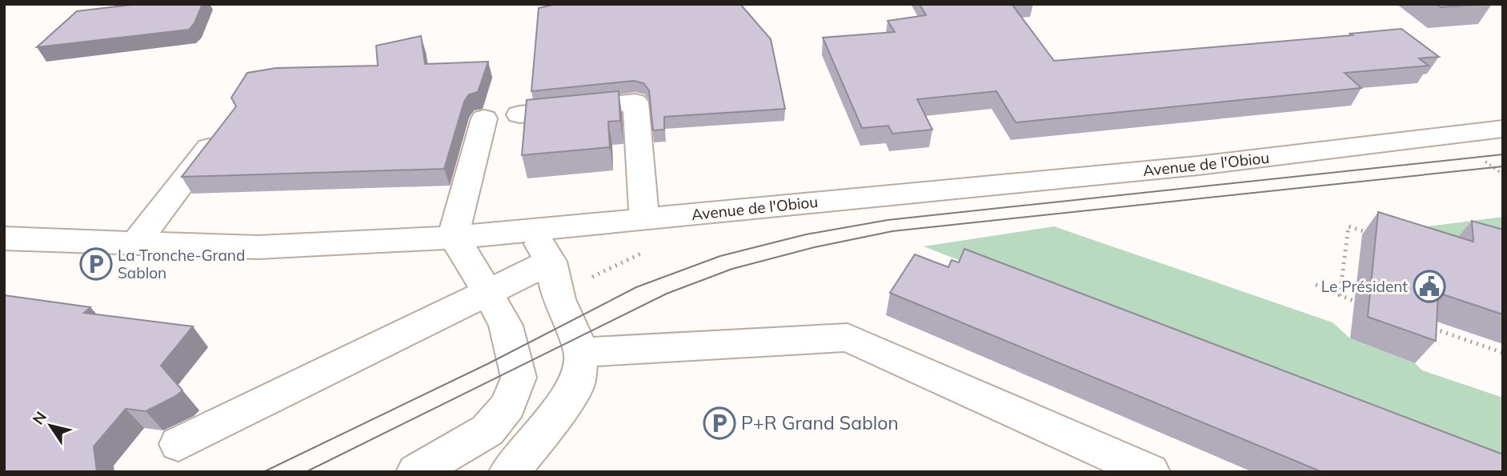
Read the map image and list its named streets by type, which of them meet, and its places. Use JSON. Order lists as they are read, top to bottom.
{
  "streets": {
    "street": ["Avenue de l'Obiou"]
  },
  "places": {
    "parking": ["La Tronche-Grand Sablon", "P+R Grand Sablon"],
    "public building": ["Le Président"]
  },
  "north": "top left"
}
